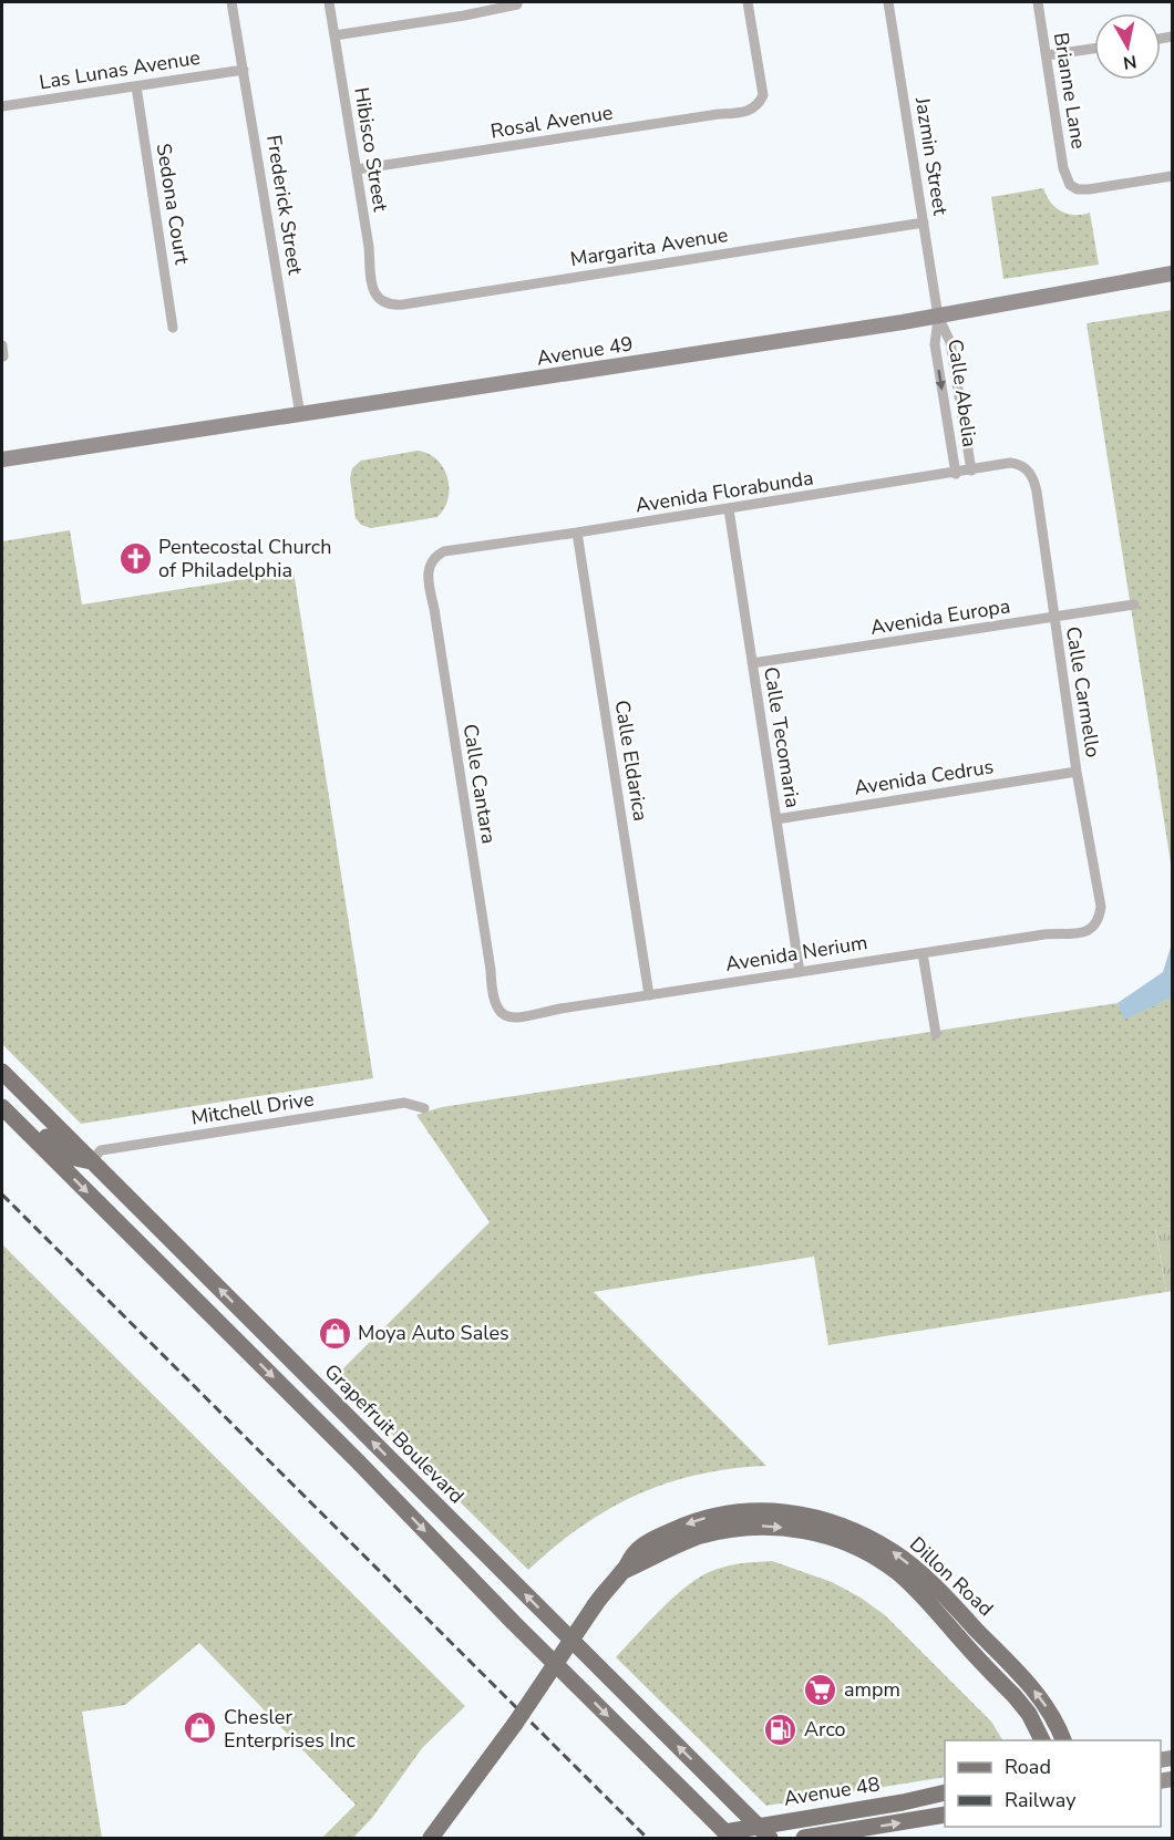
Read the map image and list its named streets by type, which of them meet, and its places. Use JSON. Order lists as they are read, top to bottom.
{
  "streets": {
    "main road": ["Grapefruit Boulevard", "Dillon Road", "Avenue 48"],
    "street": [
      "Las Lunas Avenue",
      "Brianne Lane",
      "Rosal Avenue",
      "Hibisco Street",
      "Jazmin Street",
      "Sedona Court",
      "Frederick Street",
      "Margarita Avenue",
      "Avenue 49",
      "Calle Abelia",
      "Avenida Florabunda",
      "Avenida Europa",
      "Calle Carmello",
      "Calle Tecomaria",
      "Calle Eldarica",
      "Avenida Cedrus",
      "Calle Cantara",
      "Avenida Nerium",
      "Mitchell Drive"
    ]
  },
  "crossings": [
    ["Las Lunas Avenue", "Sedona Court"],
    ["Las Lunas Avenue", "Frederick Street"],
    ["Rosal Avenue", "Hibisco Street"],
    ["Hibisco Street", "Margarita Avenue"],
    ["Jazmin Street", "Margarita Avenue"],
    ["Jazmin Street", "Avenue 49"],
    ["Jazmin Street", "Calle Abelia"],
    ["Frederick Street", "Avenue 49"],
    ["Avenue 49", "Calle Abelia"],
    ["Calle Abelia", "Avenida Florabunda"],
    ["Avenida Florabunda", "Calle Carmello"],
    ["Avenida Florabunda", "Calle Tecomaria"],
    ["Avenida Florabunda", "Calle Eldarica"],
    ["Avenida Florabunda", "Calle Cantara"],
    ["Avenida Europa", "Calle Carmello"],
    ["Avenida Europa", "Calle Tecomaria"],
    ["Calle Carmello", "Avenida Cedrus"],
    ["Calle Carmello", "Avenida Nerium"],
    ["Calle Tecomaria", "Avenida Cedrus"],
    ["Calle Tecomaria", "Avenida Nerium"],
    ["Calle Eldarica", "Avenida Nerium"],
    ["Calle Cantara", "Avenida Nerium"],
    ["Mitchell Drive", "Grapefruit Boulevard"],
    ["Grapefruit Boulevard", "Avenue 48"]
  ],
  "places": {
    "church": ["Pentecostal Church of Philadelphia"],
    "shop": ["Moya Auto Sales", "Chesler Enterprises Inc"],
    "supermarket": ["ampm"],
    "fuel station": ["Arco"]
  },
  "legend": ["Road", "Railway"],
  "north": "bottom"
}
